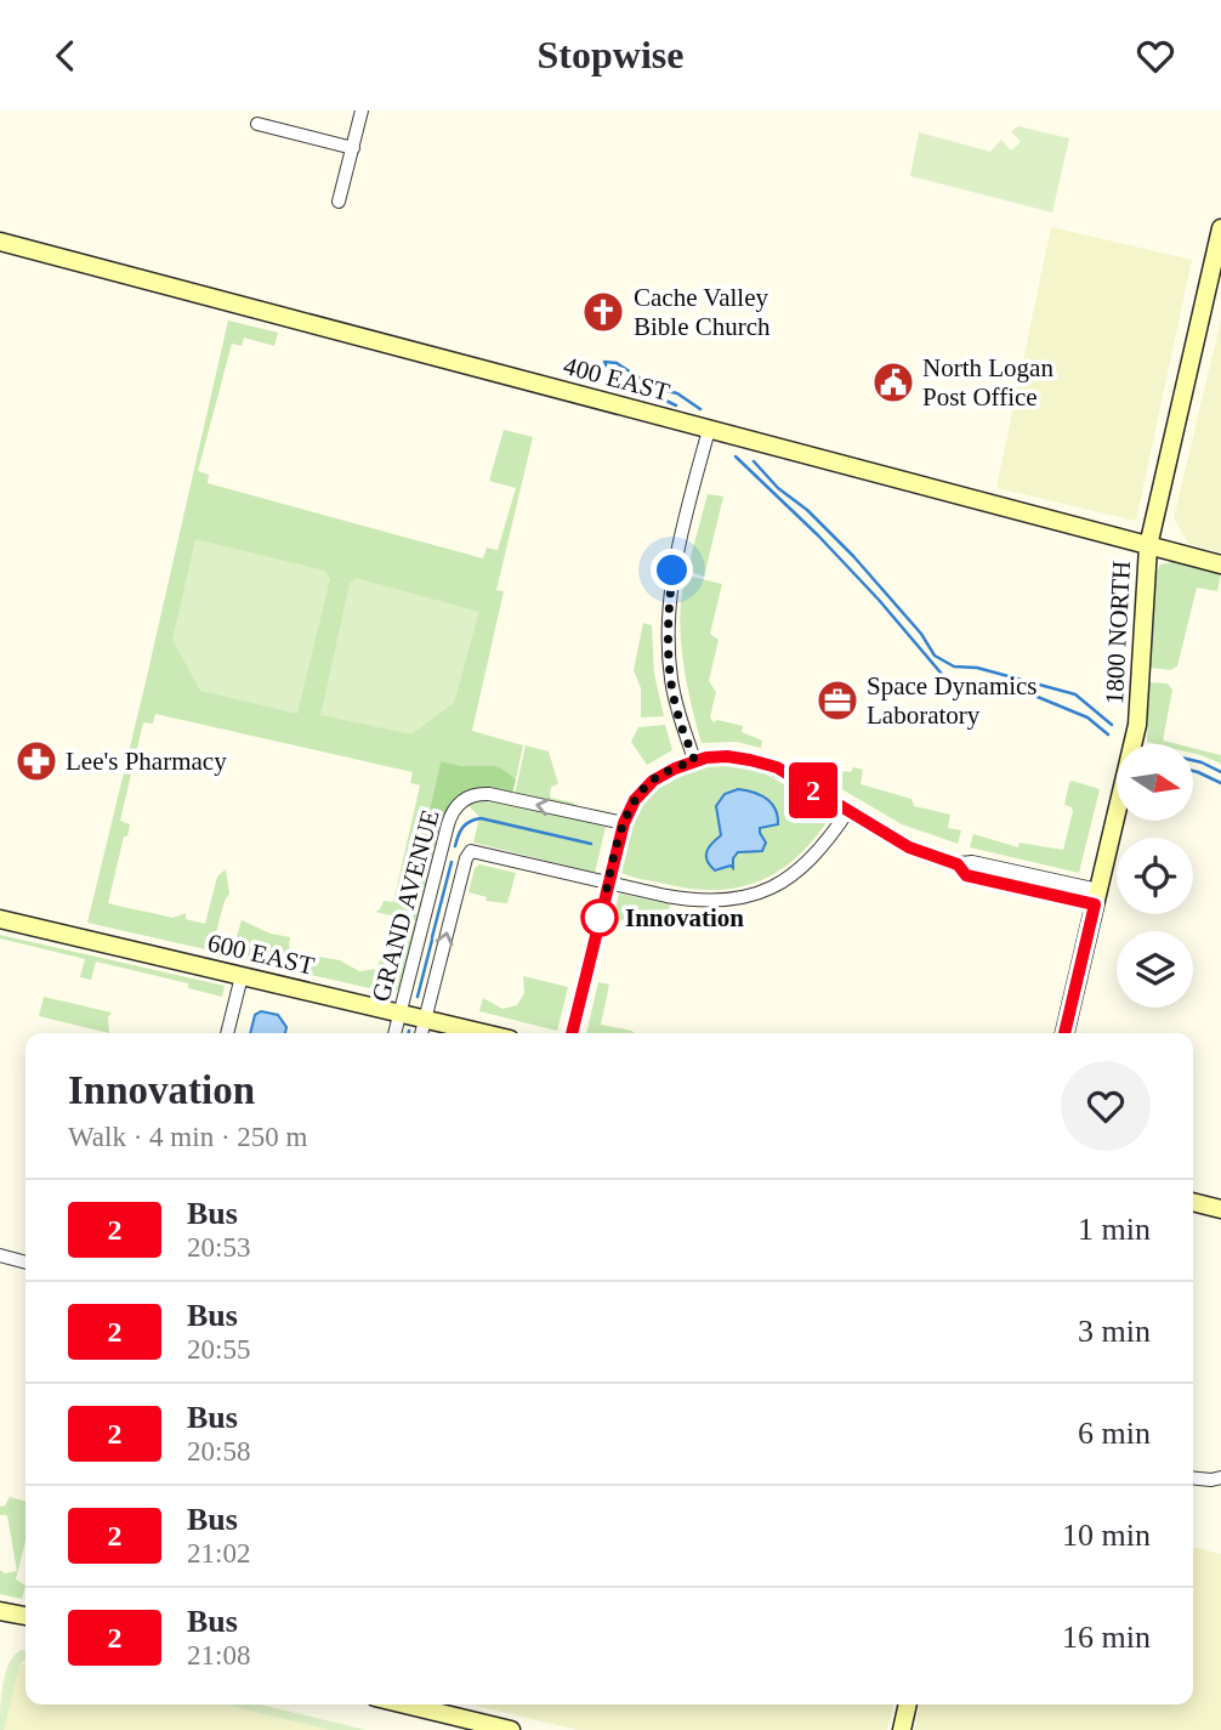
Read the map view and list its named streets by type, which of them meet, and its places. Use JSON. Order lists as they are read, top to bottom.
{
  "streets": {
    "street": [
      "400 EAST",
      "1800 NORTH",
      "GRAND AVENUE",
      "600 EAST"
    ]
  },
  "crossings": [
    ["400 EAST", "1800 NORTH"],
    ["GRAND AVENUE", "600 EAST"]
  ],
  "places": {
    "church": ["Cache Valley Bible Church"],
    "public building": ["North Logan Post Office"],
    "office": ["Space Dynamics Laboratory"],
    "pharmacy": ["Lee's Pharmacy"],
    "other": ["Innovation"]
  },
  "lines": ["bus line 2"],
  "north": "right",
  "page": {
    "header": "Stopwise",
    "on_map": "2",
    "heading": ["Innovation", "Walk · 4 min · 250 m"],
    "list": [
      {
        "mark": "2",
        "name": "Bus",
        "note": "20:53",
        "value": "1 min"
      },
      {
        "mark": "2",
        "name": "Bus",
        "note": "20:55",
        "value": "3 min"
      },
      {
        "mark": "2",
        "name": "Bus",
        "note": "20:58",
        "value": "6 min"
      },
      {
        "mark": "2",
        "name": "Bus",
        "note": "21:02",
        "value": "10 min"
      },
      {
        "mark": "2",
        "name": "Bus",
        "note": "21:08",
        "value": "16 min"
      }
    ]
  }
}
